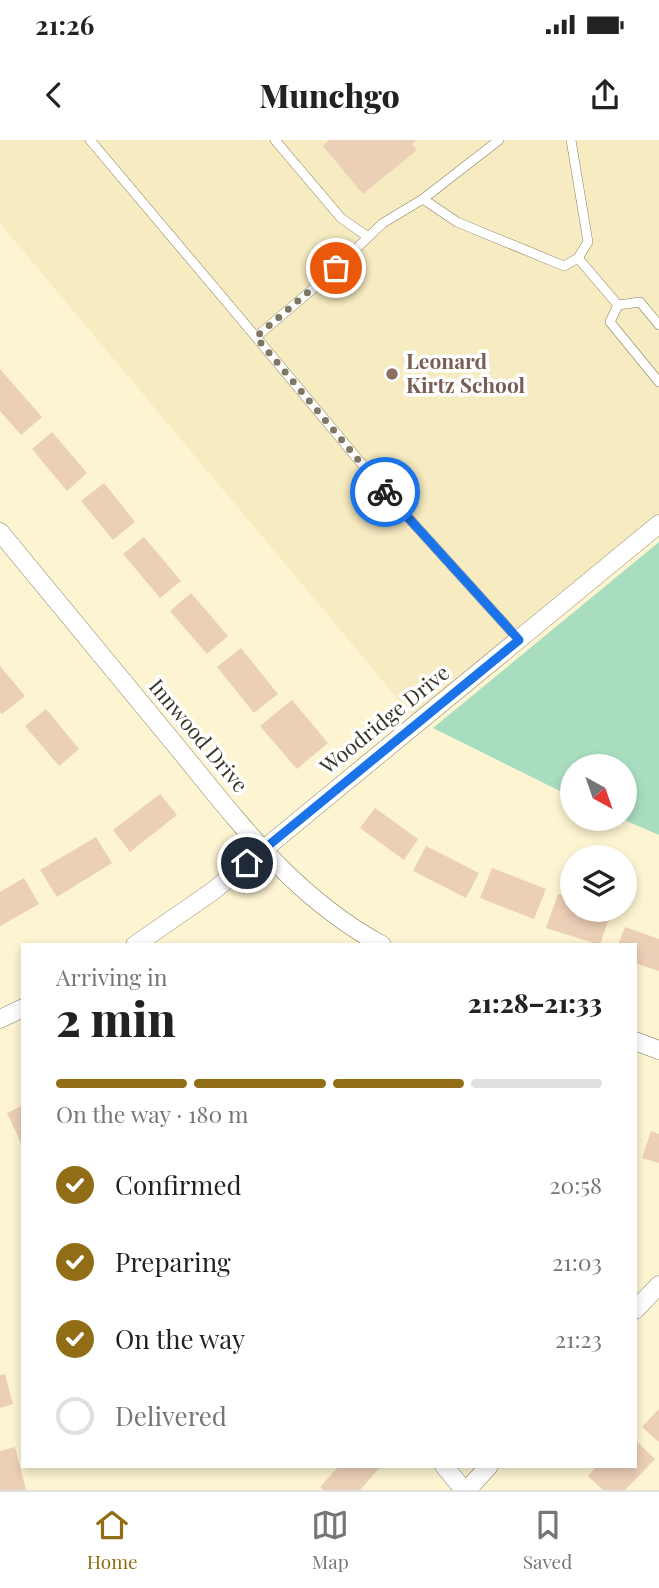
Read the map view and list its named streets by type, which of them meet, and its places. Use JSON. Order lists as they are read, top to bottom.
{
  "streets": {
    "street": ["Woodridge Drive", "Innwood Drive"]
  },
  "crossings": [
    ["Woodridge Drive", "Innwood Drive"]
  ],
  "places": ["Leonard Kirtz School"],
  "north": "bottom right",
  "page": {
    "status": "21:26",
    "header": "Munchgo",
    "heading": ["2 min", "Arriving in", "21:28–21:33"],
    "bar": "On the way · 180 m",
    "list": [
      ["Confirmed", "20:58"],
      ["Preparing", "21:03"],
      ["On the way", "21:23"],
      "Delivered"
    ],
    "tabs": ["Home", "Map", "Saved"]
  }
}
